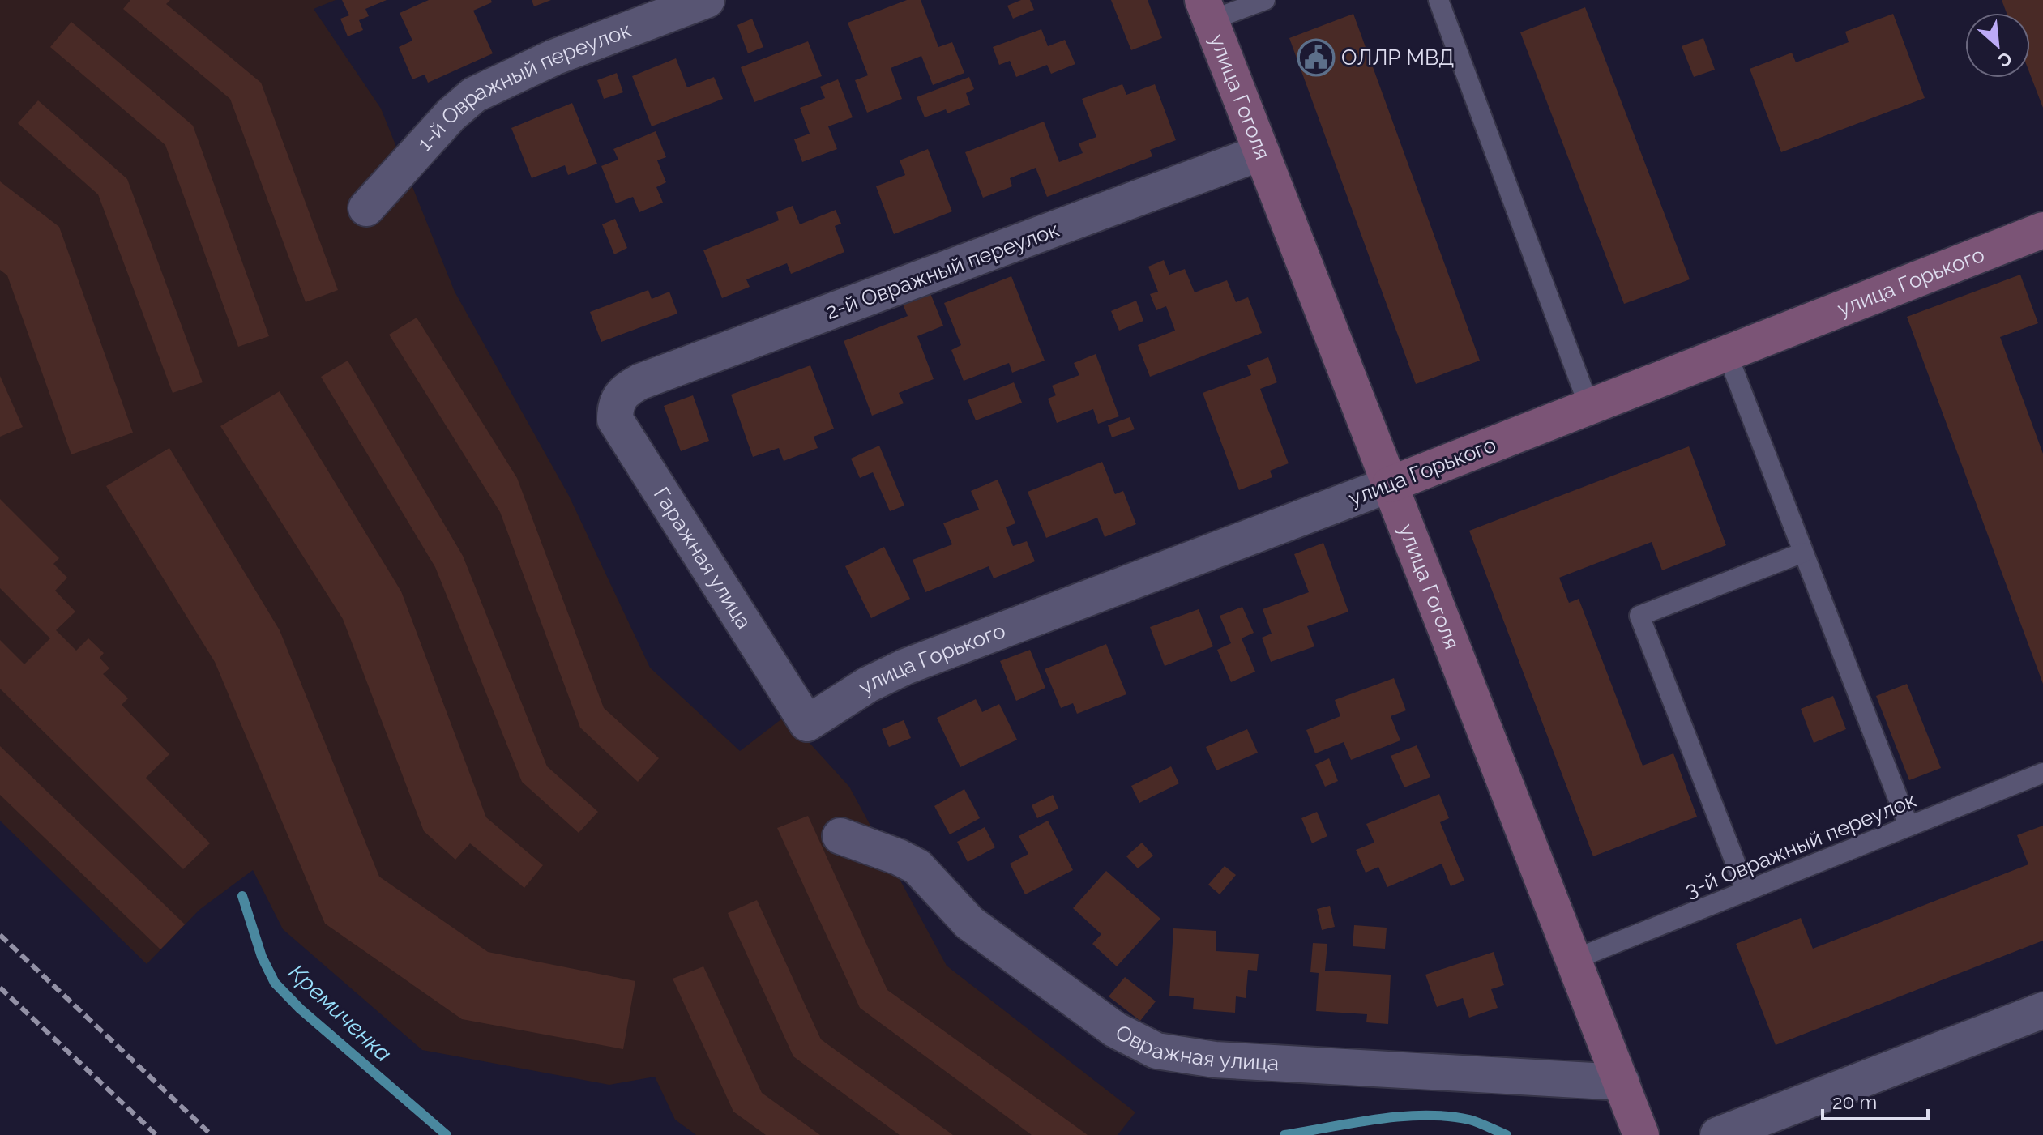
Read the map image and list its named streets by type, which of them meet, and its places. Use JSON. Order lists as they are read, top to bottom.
{
  "streets": {
    "street": [
      "1-й Овражный переулок",
      "улица Гоголя",
      "2-й Овражный переулок",
      "улица Горького",
      "Гаражная улица",
      "Овражная улица"
    ],
    "lane": ["3-й Овражный переулок"]
  },
  "crossings": [
    ["улица Гоголя", "2-й Овражный переулок"],
    ["улица Гоголя", "улица Горького"],
    ["улица Гоголя", "3-й Овражный переулок"],
    ["улица Гоголя", "Овражная улица"],
    ["2-й Овражный переулок", "Гаражная улица"],
    ["улица Горького", "Гаражная улица"]
  ],
  "water": ["Кремиченка"],
  "places": {
    "public building": ["ОЛЛР МВД"]
  },
  "scale_bar": "20 m",
  "north": "bottom right"
}
